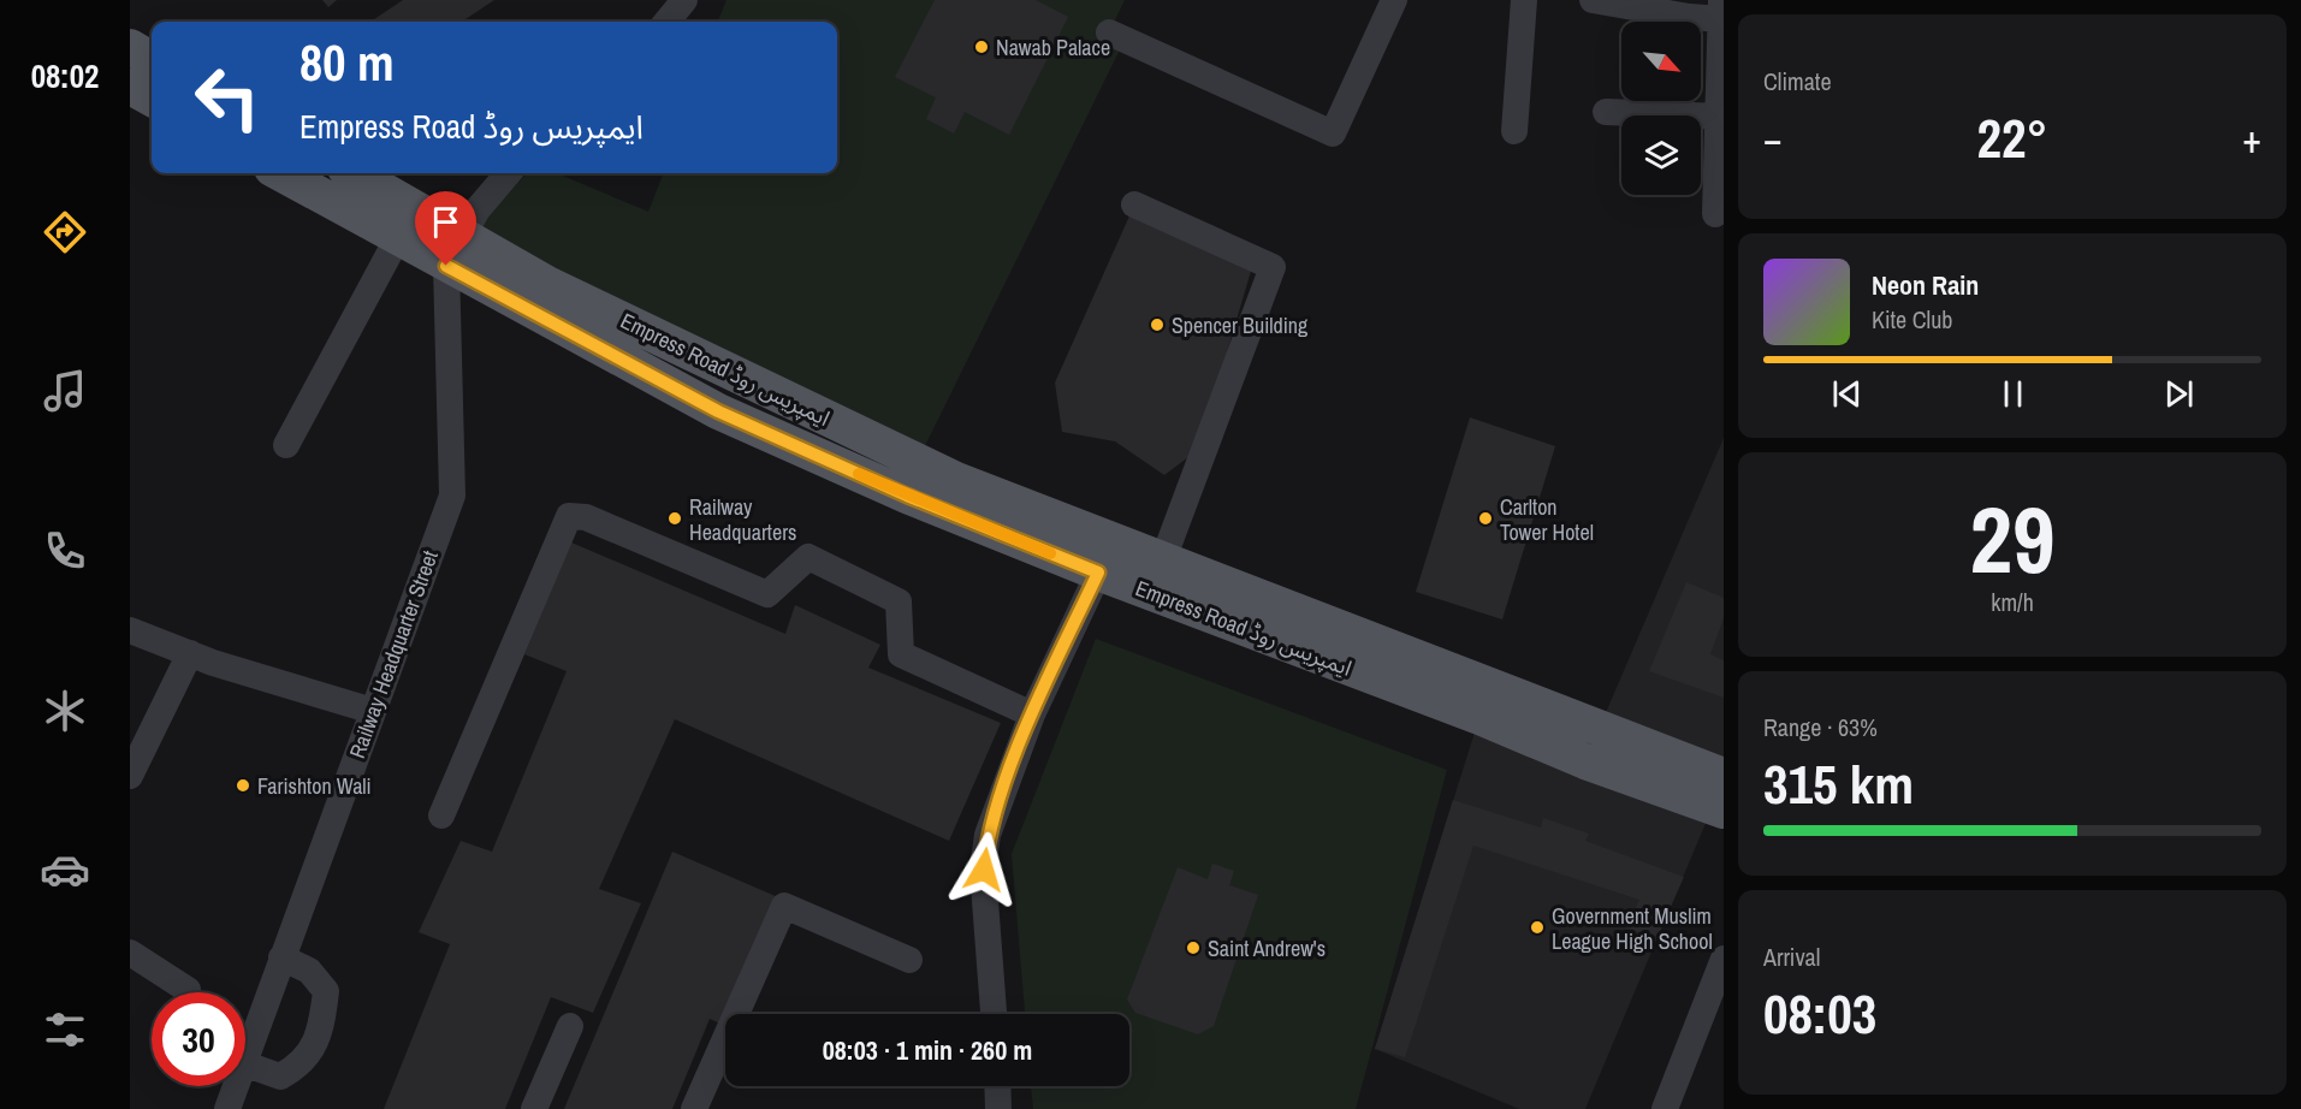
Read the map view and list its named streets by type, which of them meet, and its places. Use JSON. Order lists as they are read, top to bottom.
{
  "streets": {
    "main road": ["Empress Road ایمپریس روڈ"],
    "street": ["Railway Headquarter Street"]
  },
  "crossings": [
    ["Empress Road ایمپریس روڈ", "Railway Headquarter Street"]
  ],
  "places": [
    "Nawab Palace",
    "Spencer Building",
    "Railway Headquarters",
    "Carlton Tower Hotel",
    "Farishton Wali",
    "Government Muslim League High School",
    "Saint Andrew's"
  ],
  "north": "bottom right",
  "page": {
    "tabs": "08:02",
    "tile": [
      "Climate",
      ["29", "km/h"],
      ["Range · 63%", "315 km"],
      ["Arrival", "08:03"]
    ],
    "turn": ["80 m", "Empress Road ایمپریس روڈ"],
    "heat": ["−", "22°", "+"],
    "song": ["Neon Rain", "Kite Club"],
    "limit": "30",
    "trip": "08:03 · 1 min · 260 m"
  }
}
